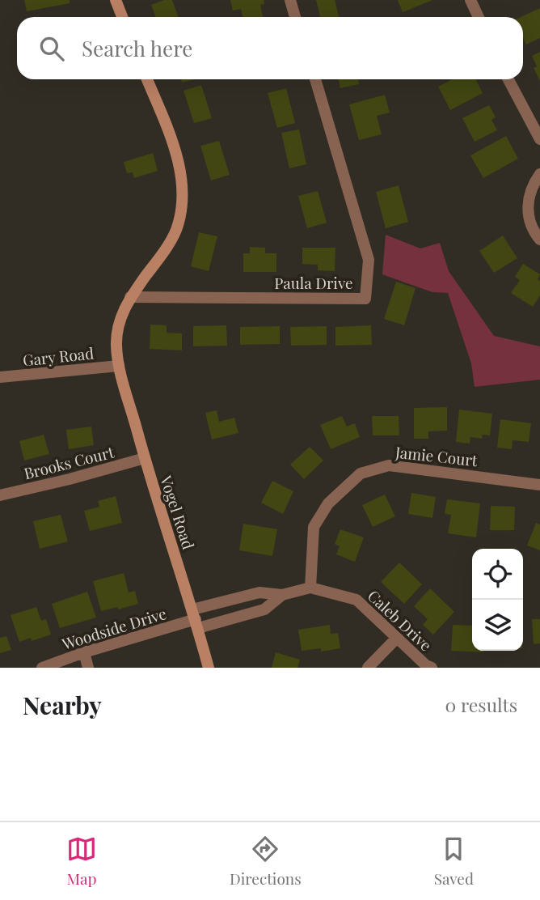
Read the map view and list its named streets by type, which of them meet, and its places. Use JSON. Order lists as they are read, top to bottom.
{
  "streets": {
    "street": [
      "Paula Drive",
      "Gary Road",
      "Jamie Court",
      "Brooks Court",
      "Vogel Road",
      "Caleb Drive",
      "Woodside Drive"
    ]
  },
  "crossings": [
    ["Paula Drive", "Vogel Road"],
    ["Gary Road", "Vogel Road"],
    ["Jamie Court", "Caleb Drive"],
    ["Brooks Court", "Vogel Road"],
    ["Vogel Road", "Caleb Drive"],
    ["Vogel Road", "Woodside Drive"],
    ["Caleb Drive", "Woodside Drive"]
  ],
  "page": {
    "search": "Search here",
    "heading": ["Nearby", "0 results"],
    "nav": ["Map", "Directions", "Saved"]
  }
}
